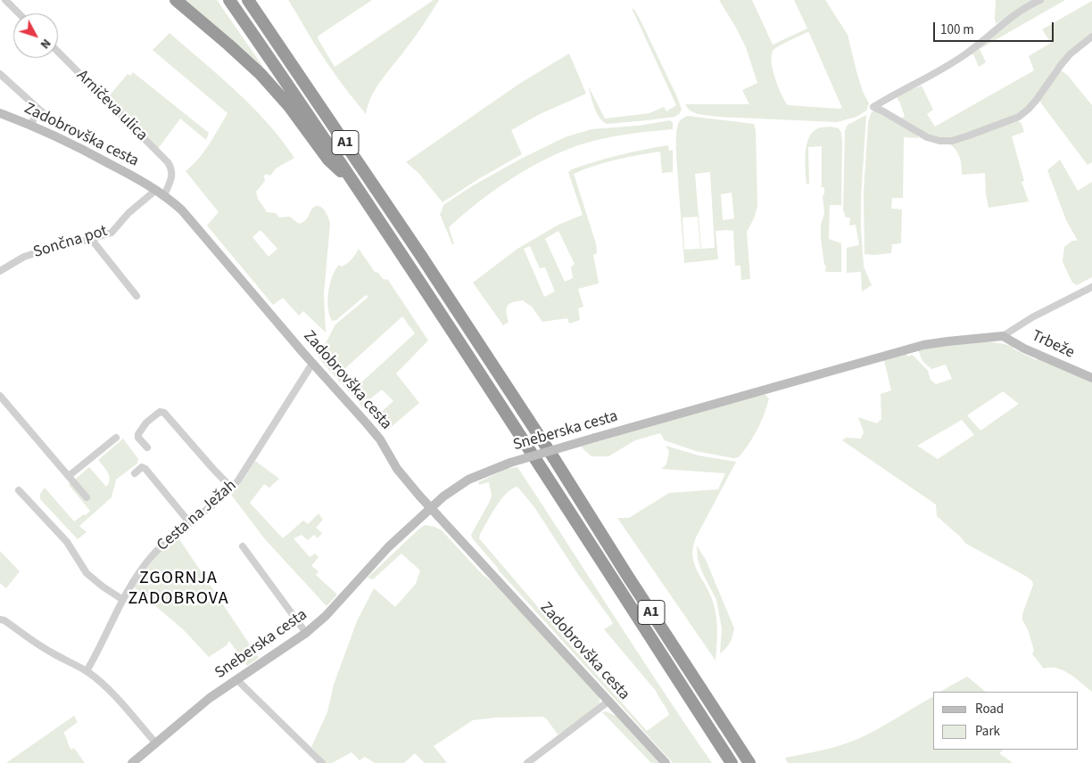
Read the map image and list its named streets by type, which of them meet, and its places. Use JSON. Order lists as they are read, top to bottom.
{
  "streets": {
    "highway": ["A1"],
    "street": [
      "Arničeva ulica",
      "Zadobrovška cesta",
      "Sončna pot",
      "Trbeže",
      "Sneberska cesta",
      "Cesta na Ježah"
    ]
  },
  "crossings": [
    ["Arničeva ulica", "Zadobrovška cesta"],
    ["Arničeva ulica", "Sončna pot"],
    ["Zadobrovška cesta", "Sončna pot"],
    ["Zadobrovška cesta", "Sneberska cesta"],
    ["Zadobrovška cesta", "Cesta na Ježah"],
    ["Trbeže", "Sneberska cesta"]
  ],
  "districts": ["ZGORNJA ZADOBROVA"],
  "legend": ["Road", "Park"],
  "scale_bar": "100 m",
  "north": "bottom right"
}
